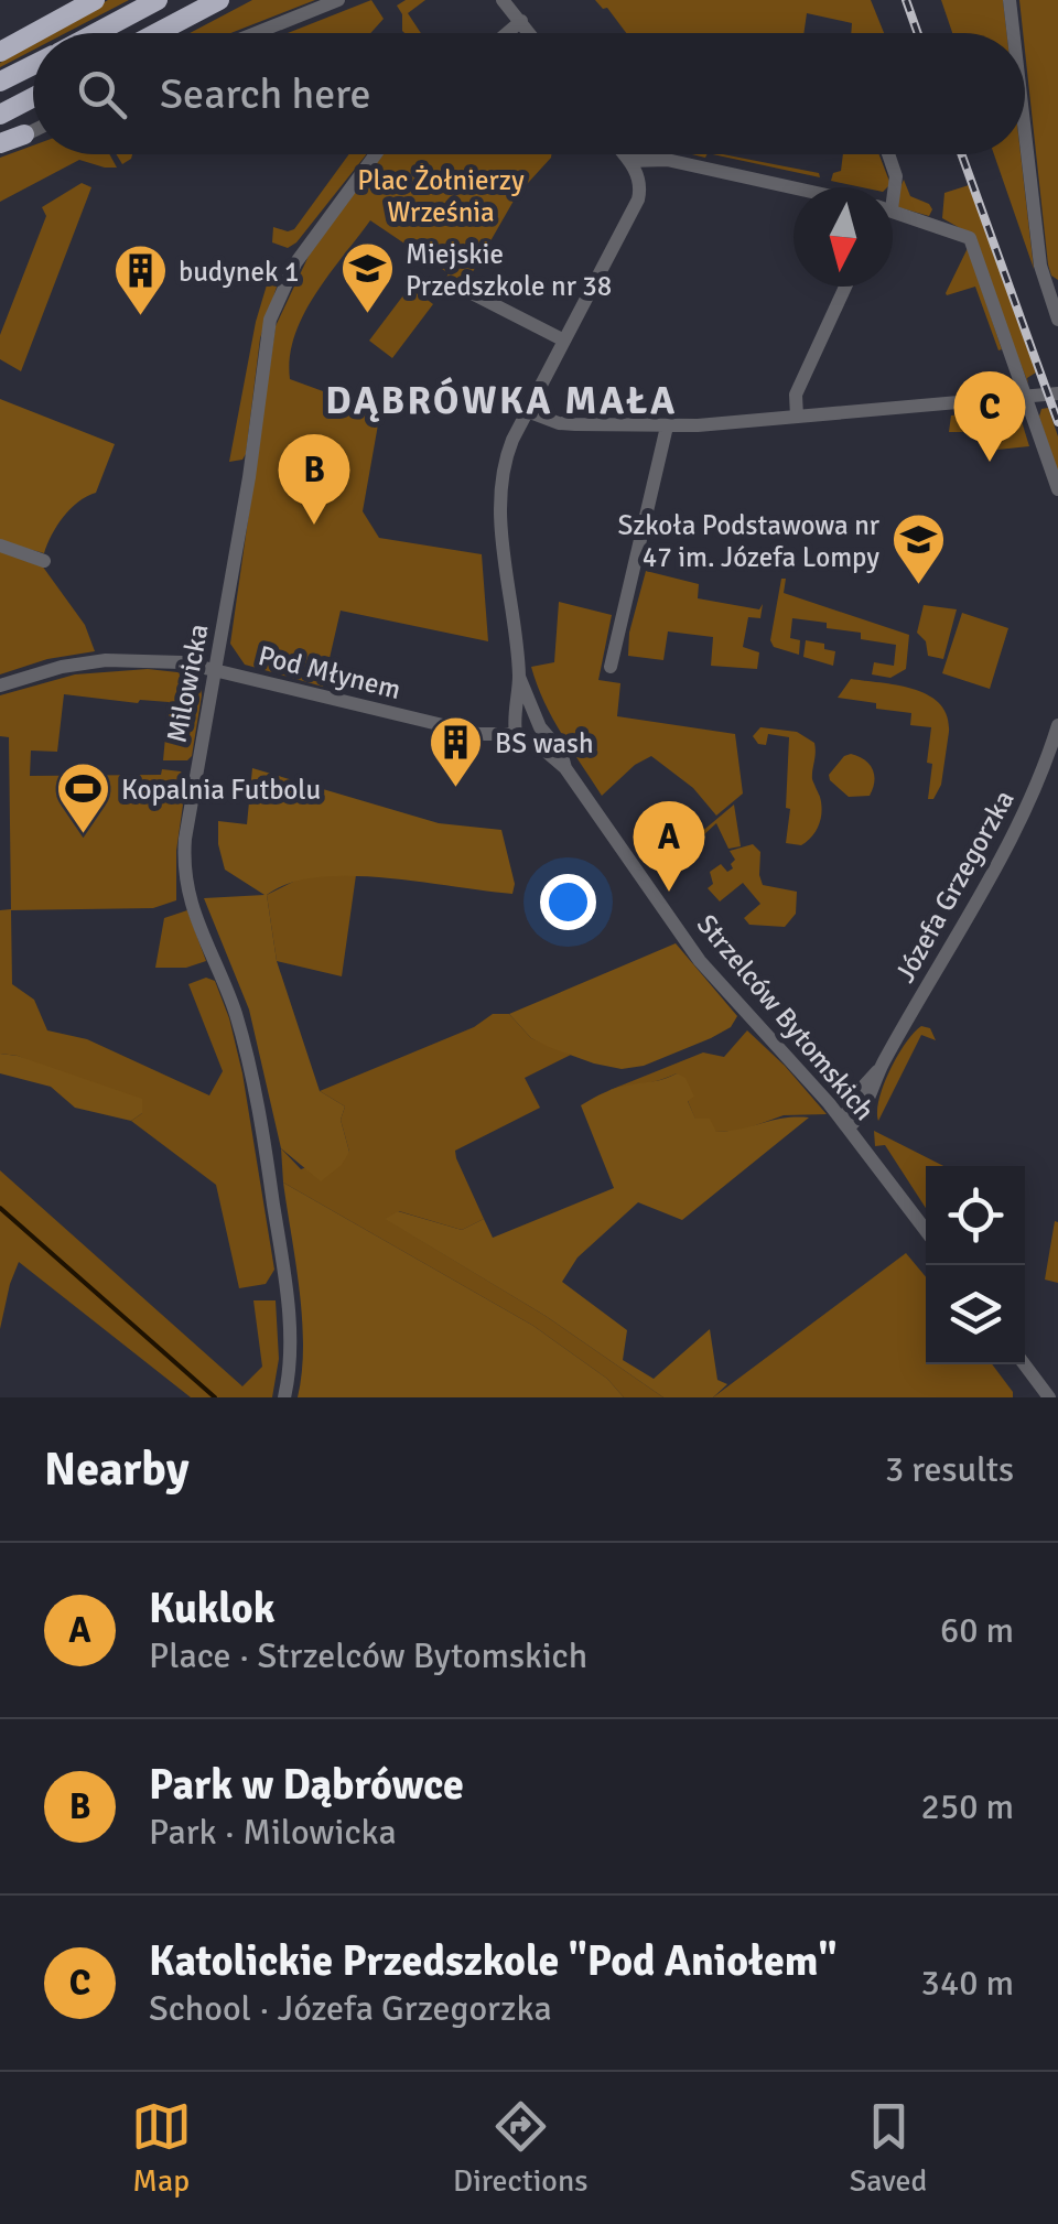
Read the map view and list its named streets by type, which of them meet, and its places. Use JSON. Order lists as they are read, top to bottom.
{
  "streets": {
    "street": [
      "Pod Młynem",
      "Milowicka",
      "Józefa Grzegorzka",
      "Strzelców Bytomskich"
    ]
  },
  "crossings": [
    ["Pod Młynem", "Milowicka"],
    ["Pod Młynem", "Strzelców Bytomskich"],
    ["Józefa Grzegorzka", "Strzelców Bytomskich"]
  ],
  "districts": ["DĄBRÓWKA MAŁA"],
  "parks": ["Plac Żołnierzy Września"],
  "places": {
    "school or university": ["Miejskie Przedszkole nr 38", "Szkoła Podstawowa nr 47 im. Józefa Lompy"],
    "building": ["budynek 1", "BS wash"],
    "sports": ["Kopalnia Futbolu"]
  },
  "north": "bottom",
  "page": {
    "search": "Search here",
    "pins": ["C", "B", "A"],
    "heading": ["Nearby", "3 results"],
    "list": [
      {
        "mark": "A",
        "name": "Kuklok",
        "note": "Place · Strzelców Bytomskich",
        "value": "60 m"
      },
      {
        "mark": "B",
        "name": "Park w Dąbrówce",
        "note": "Park · Milowicka",
        "value": "250 m"
      },
      {
        "mark": "C",
        "name": "Katolickie Przedszkole \"Pod Aniołem\"",
        "note": "School · Józefa Grzegorzka",
        "value": "340 m"
      }
    ],
    "nav": ["Map", "Directions", "Saved"]
  }
}
